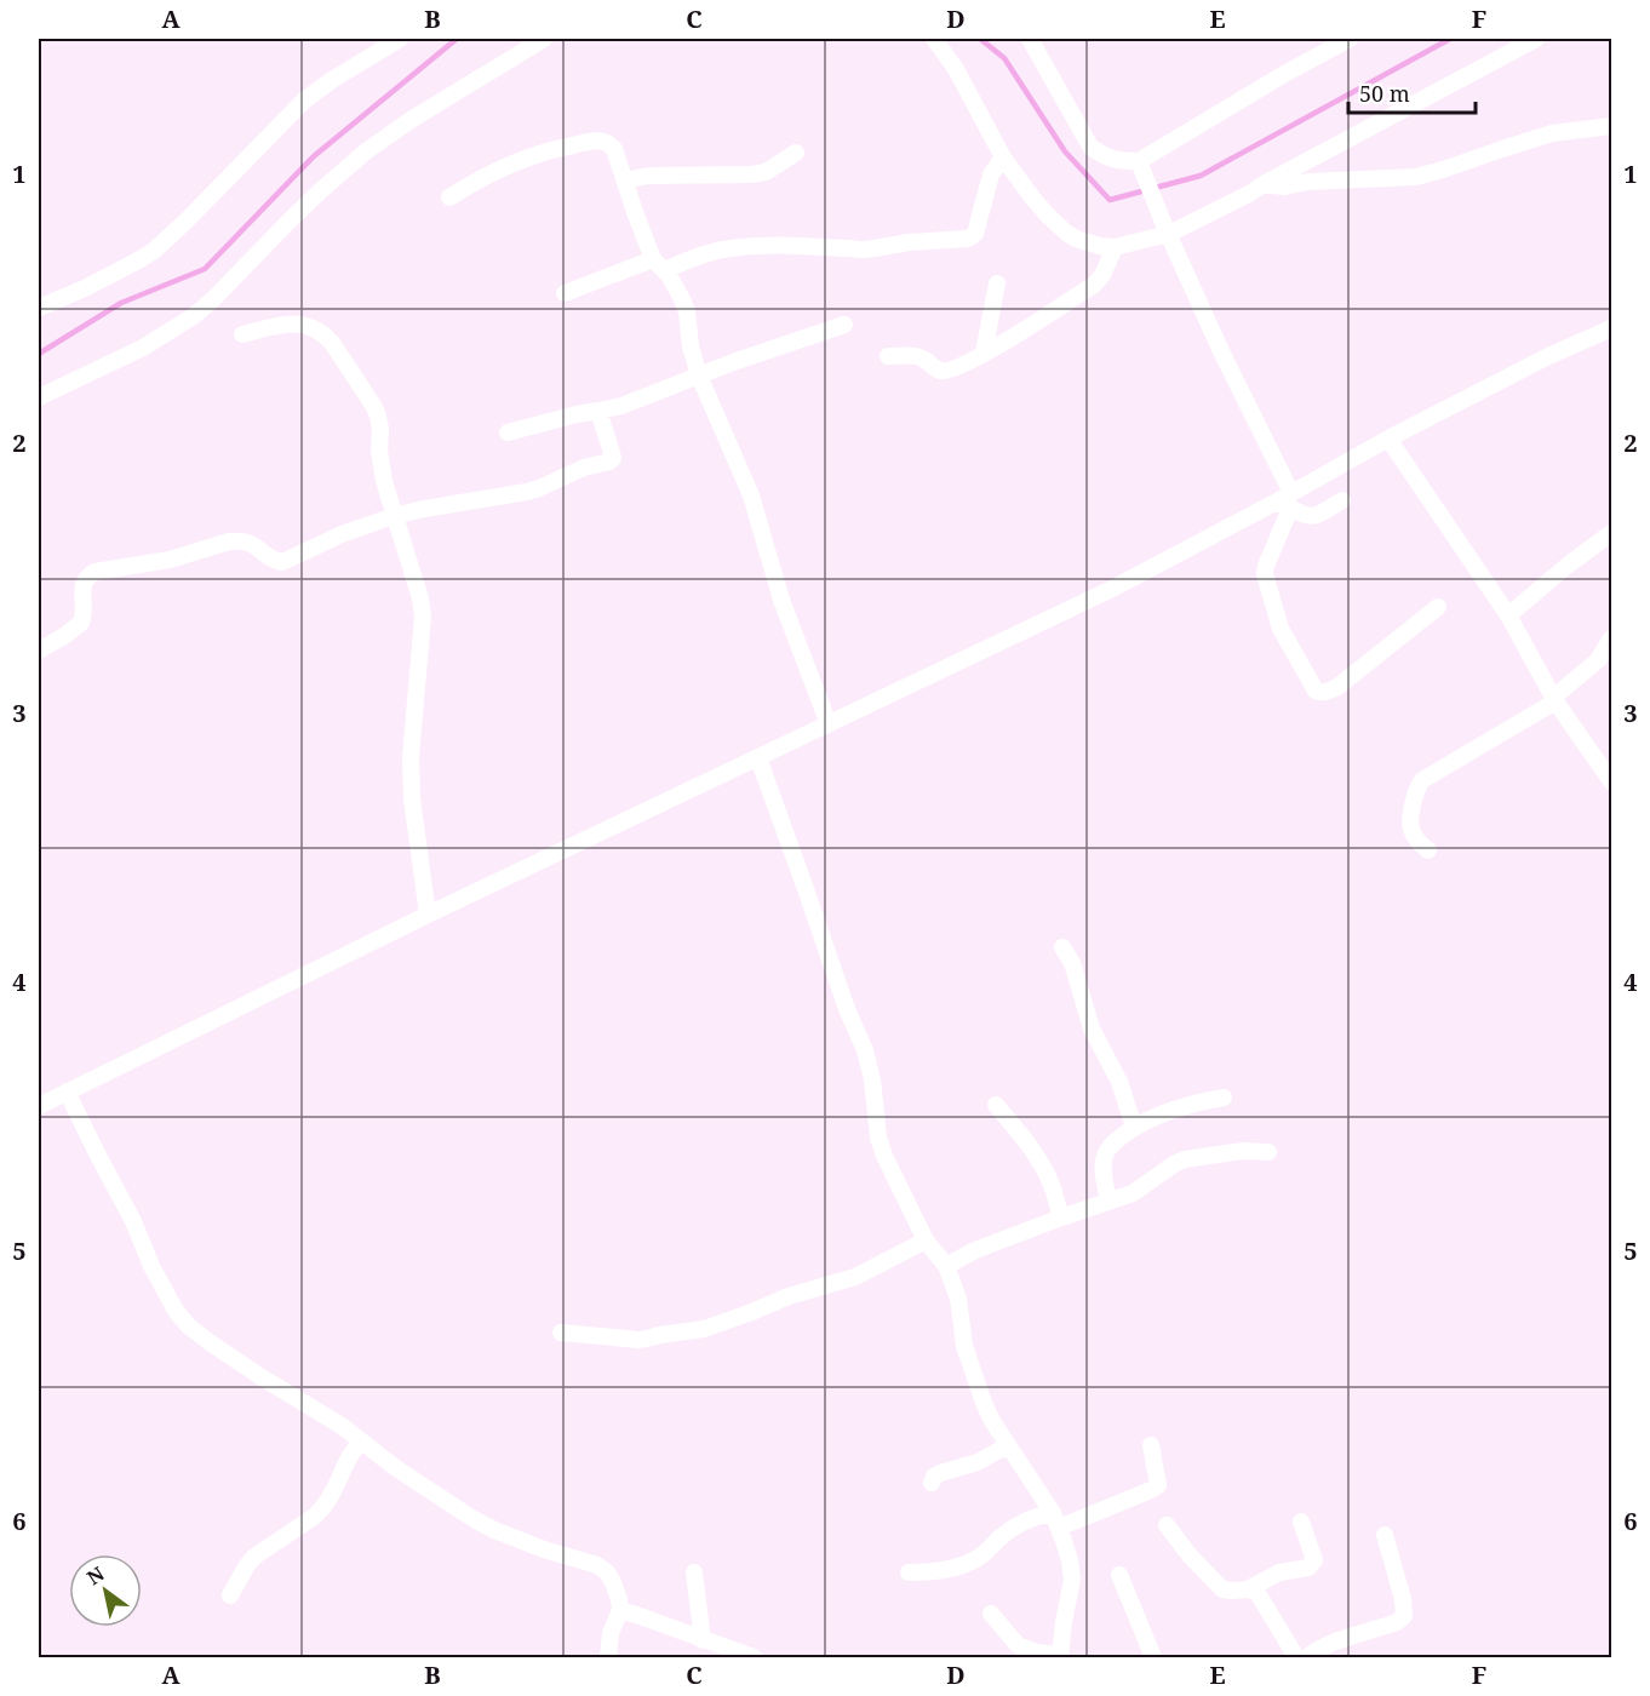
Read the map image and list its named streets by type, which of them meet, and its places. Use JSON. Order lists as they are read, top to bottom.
{
  "scale_bar": "50 m",
  "north": "top left",
  "grid": {
    "columns": [
      "A",
      "B",
      "C",
      "D",
      "E",
      "F"
    ],
    "rows": [
      "1",
      "2",
      "3",
      "4",
      "5",
      "6"
    ]
  }
}
